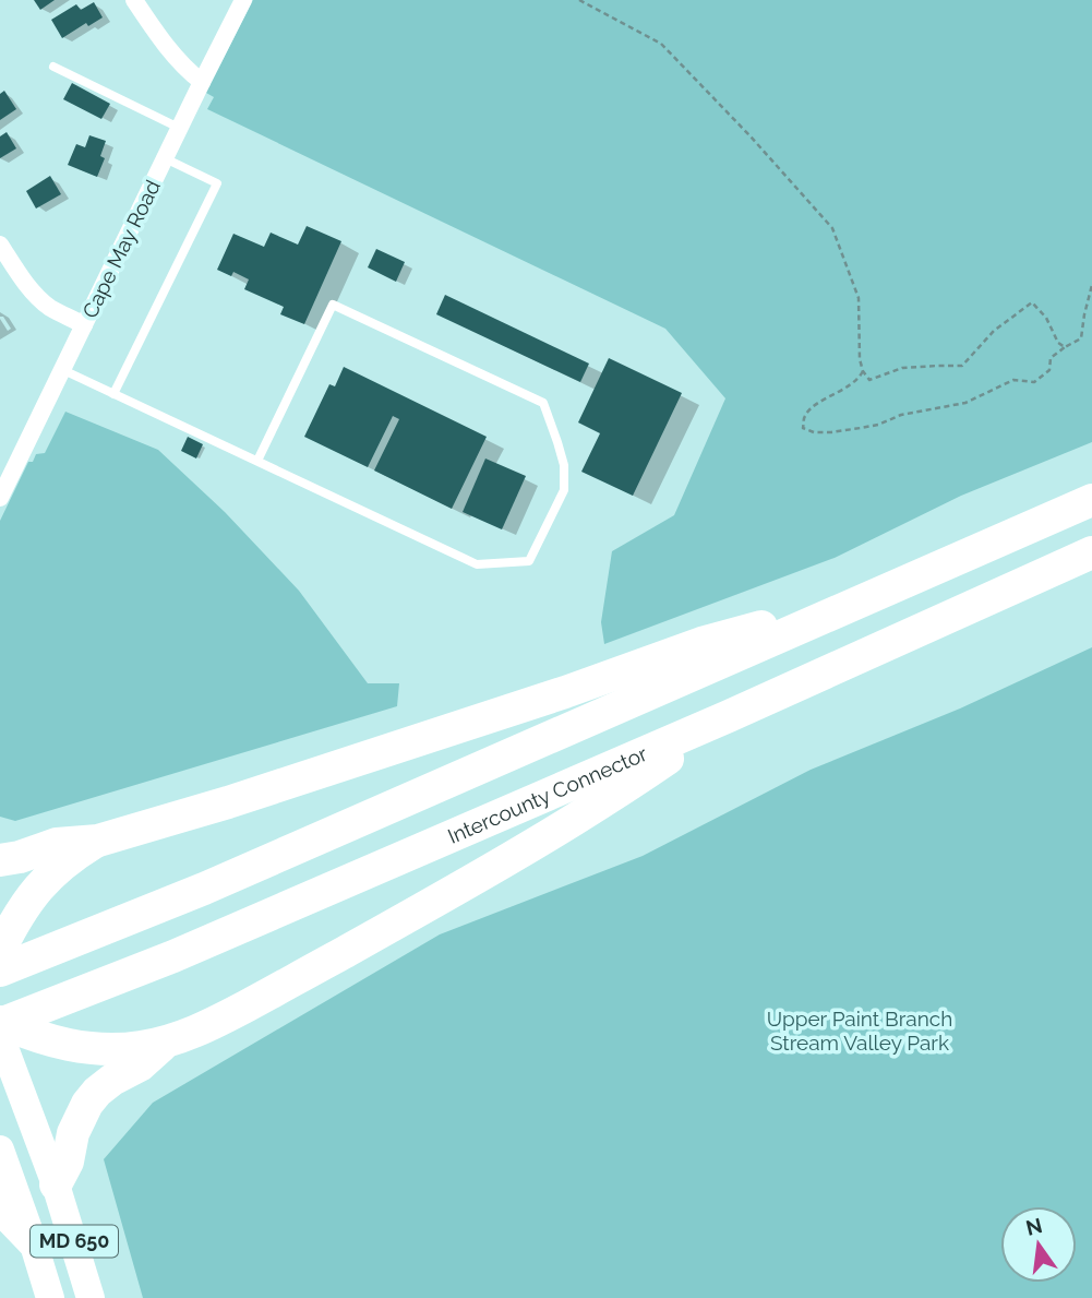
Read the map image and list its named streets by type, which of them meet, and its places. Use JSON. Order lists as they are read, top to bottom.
{
  "streets": {
    "highway": ["Intercounty Connector"],
    "main road": ["MD 650"],
    "street": ["Cape May Road"]
  },
  "parks": ["Upper Paint Branch Stream Valley Park"],
  "north": "top"
}
